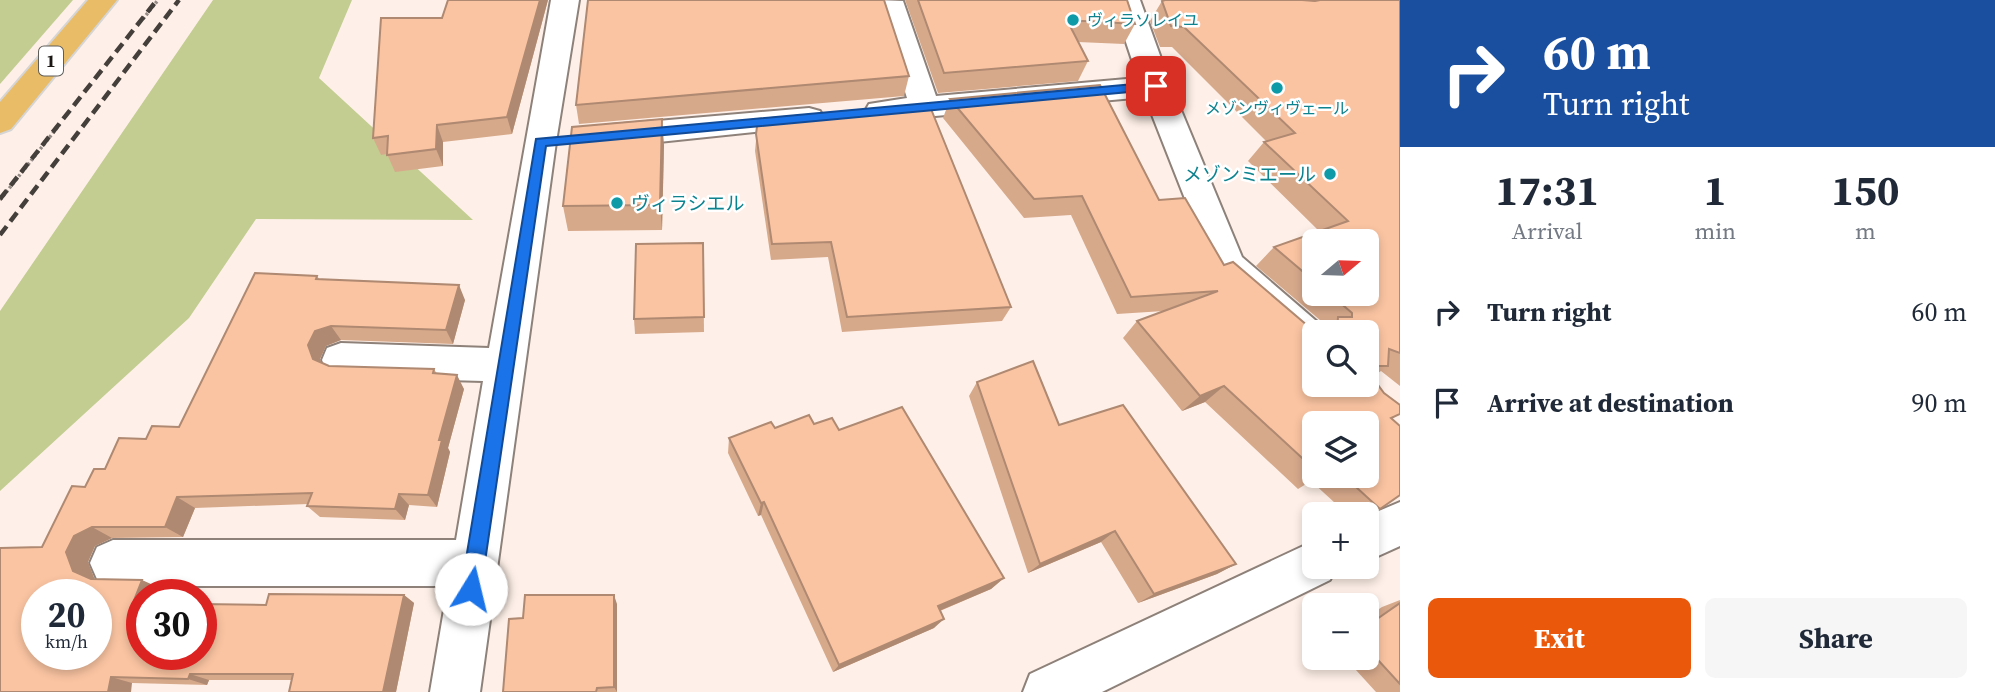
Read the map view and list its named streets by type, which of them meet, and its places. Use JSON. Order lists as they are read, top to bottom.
{
  "streets": {
    "main road": ["1"]
  },
  "places": [
    "ヴィラソレイユ",
    "メゾンヴィヴェール",
    "メゾンミエール",
    "ヴィラシエル"
  ],
  "north": "right",
  "page": {
    "turn": ["60 m", "Turn right"],
    "eta": [
      "17:31",
      "Arrival",
      "1",
      "min",
      "150",
      "m"
    ],
    "map_buttons": ["+", "−"],
    "list": [
      {
        "name": "Turn right",
        "value": "60 m"
      },
      {
        "name": "Arrive at destination",
        "value": "90 m"
      }
    ],
    "speed": "20 km/h",
    "limit": "30",
    "buttons": ["Exit", "Share"]
  }
}
